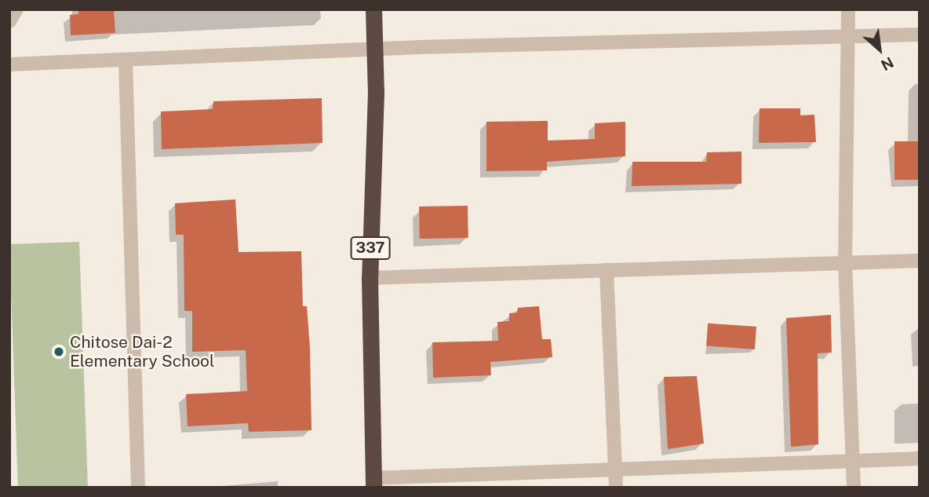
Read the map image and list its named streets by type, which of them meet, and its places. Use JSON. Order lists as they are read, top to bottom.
{
  "streets": {
    "highway": ["337"]
  },
  "places": ["Chitose Dai-2 Elementary School"],
  "north": "bottom right"
}
